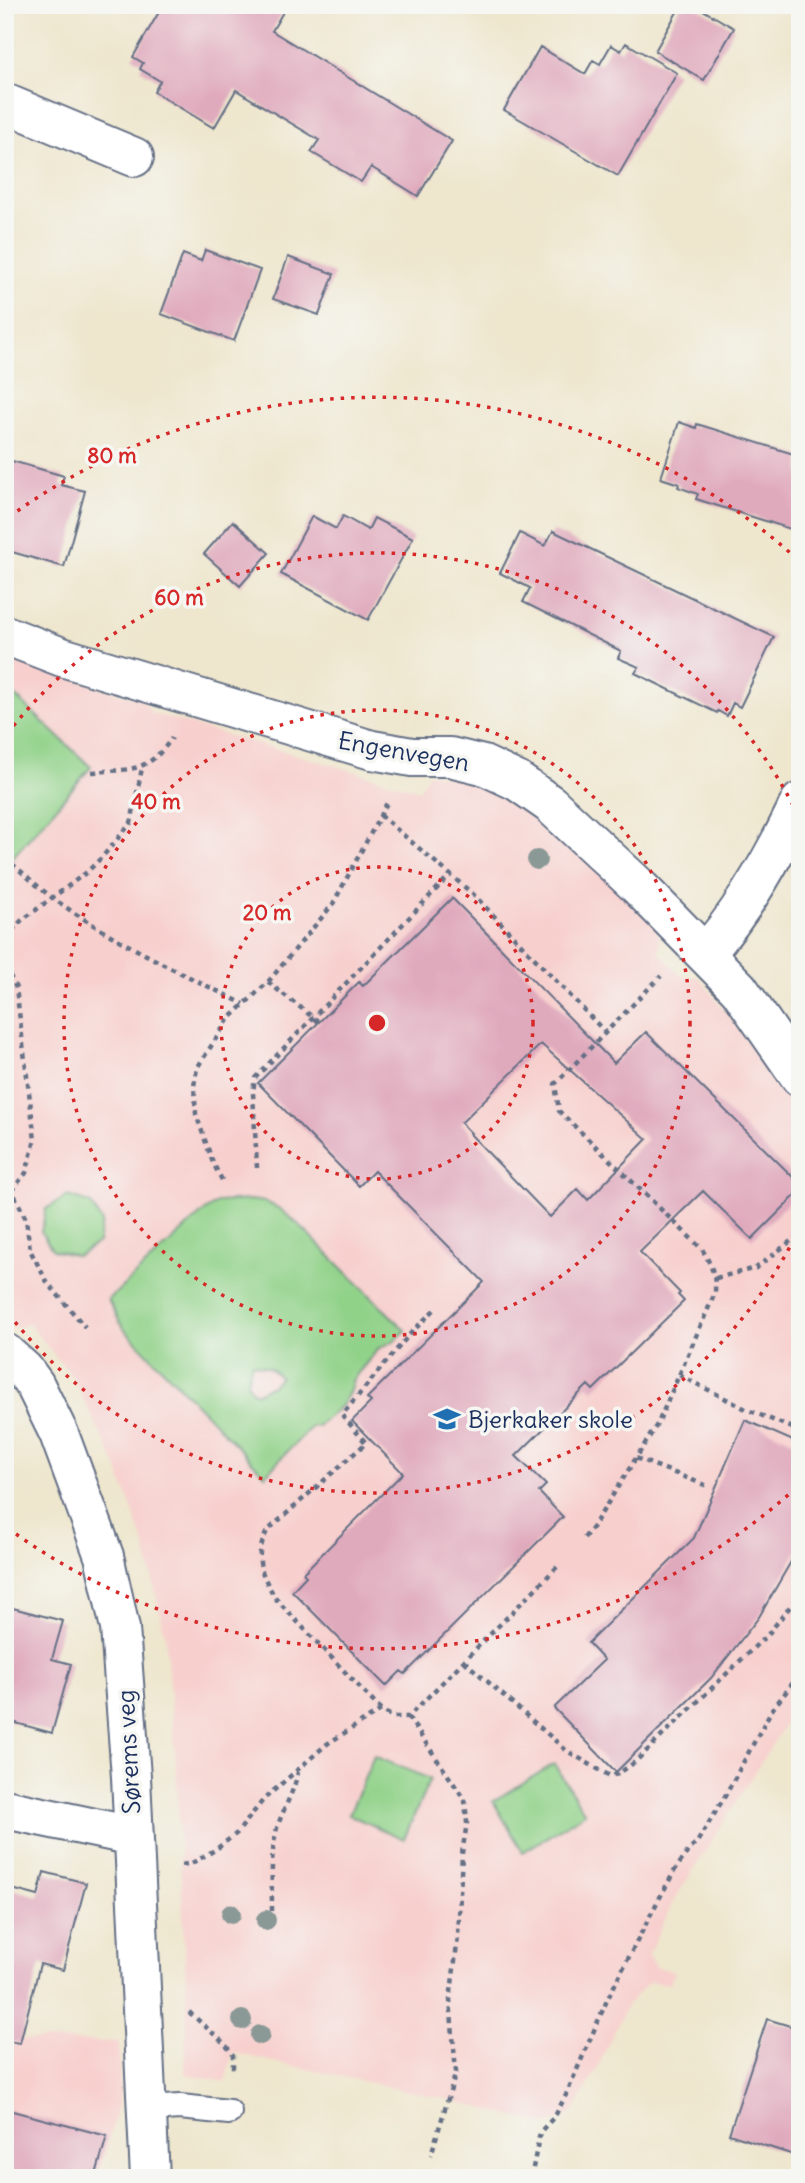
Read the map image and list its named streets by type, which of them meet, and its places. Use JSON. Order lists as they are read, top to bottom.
{
  "streets": {
    "street": ["Engenvegen", "Sørems veg"]
  },
  "places": {
    "school or university": ["Bjerkaker skole"]
  },
  "rings": [
    "80 m",
    "60 m",
    "40 m",
    "20 m"
  ]
}
